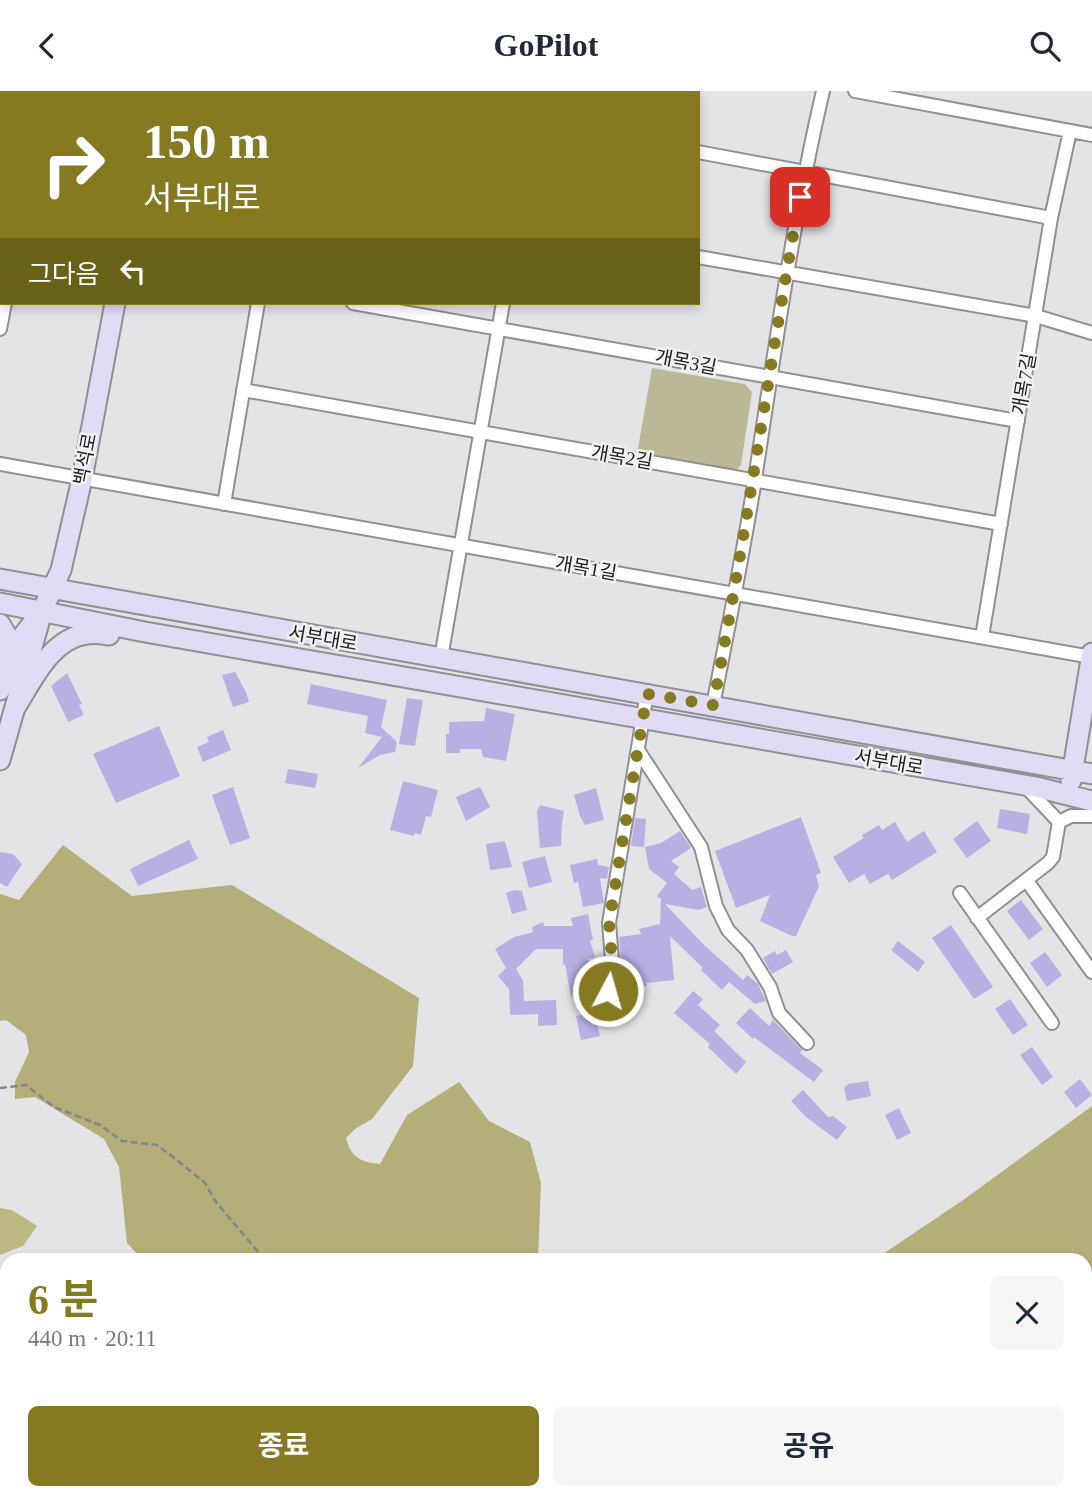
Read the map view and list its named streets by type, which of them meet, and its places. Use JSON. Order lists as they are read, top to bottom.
{
  "streets": {
    "main road": ["백석로", "서부대로"],
    "street": [
      "개목3길",
      "개목7길",
      "개목2길",
      "개목1길"
    ]
  },
  "crossings": [
    ["개목3길", "개목7길"],
    ["개목7길", "개목2길"],
    ["개목7길", "개목1길"],
    ["백석로", "개목1길"],
    ["백석로", "서부대로"]
  ],
  "page": {
    "header": "GoPilot",
    "turn": ["150 m", "서부대로"],
    "then": "그다음",
    "heading": ["6 분", "440 m · 20:11"],
    "buttons": ["종료", "공유"]
  }
}
